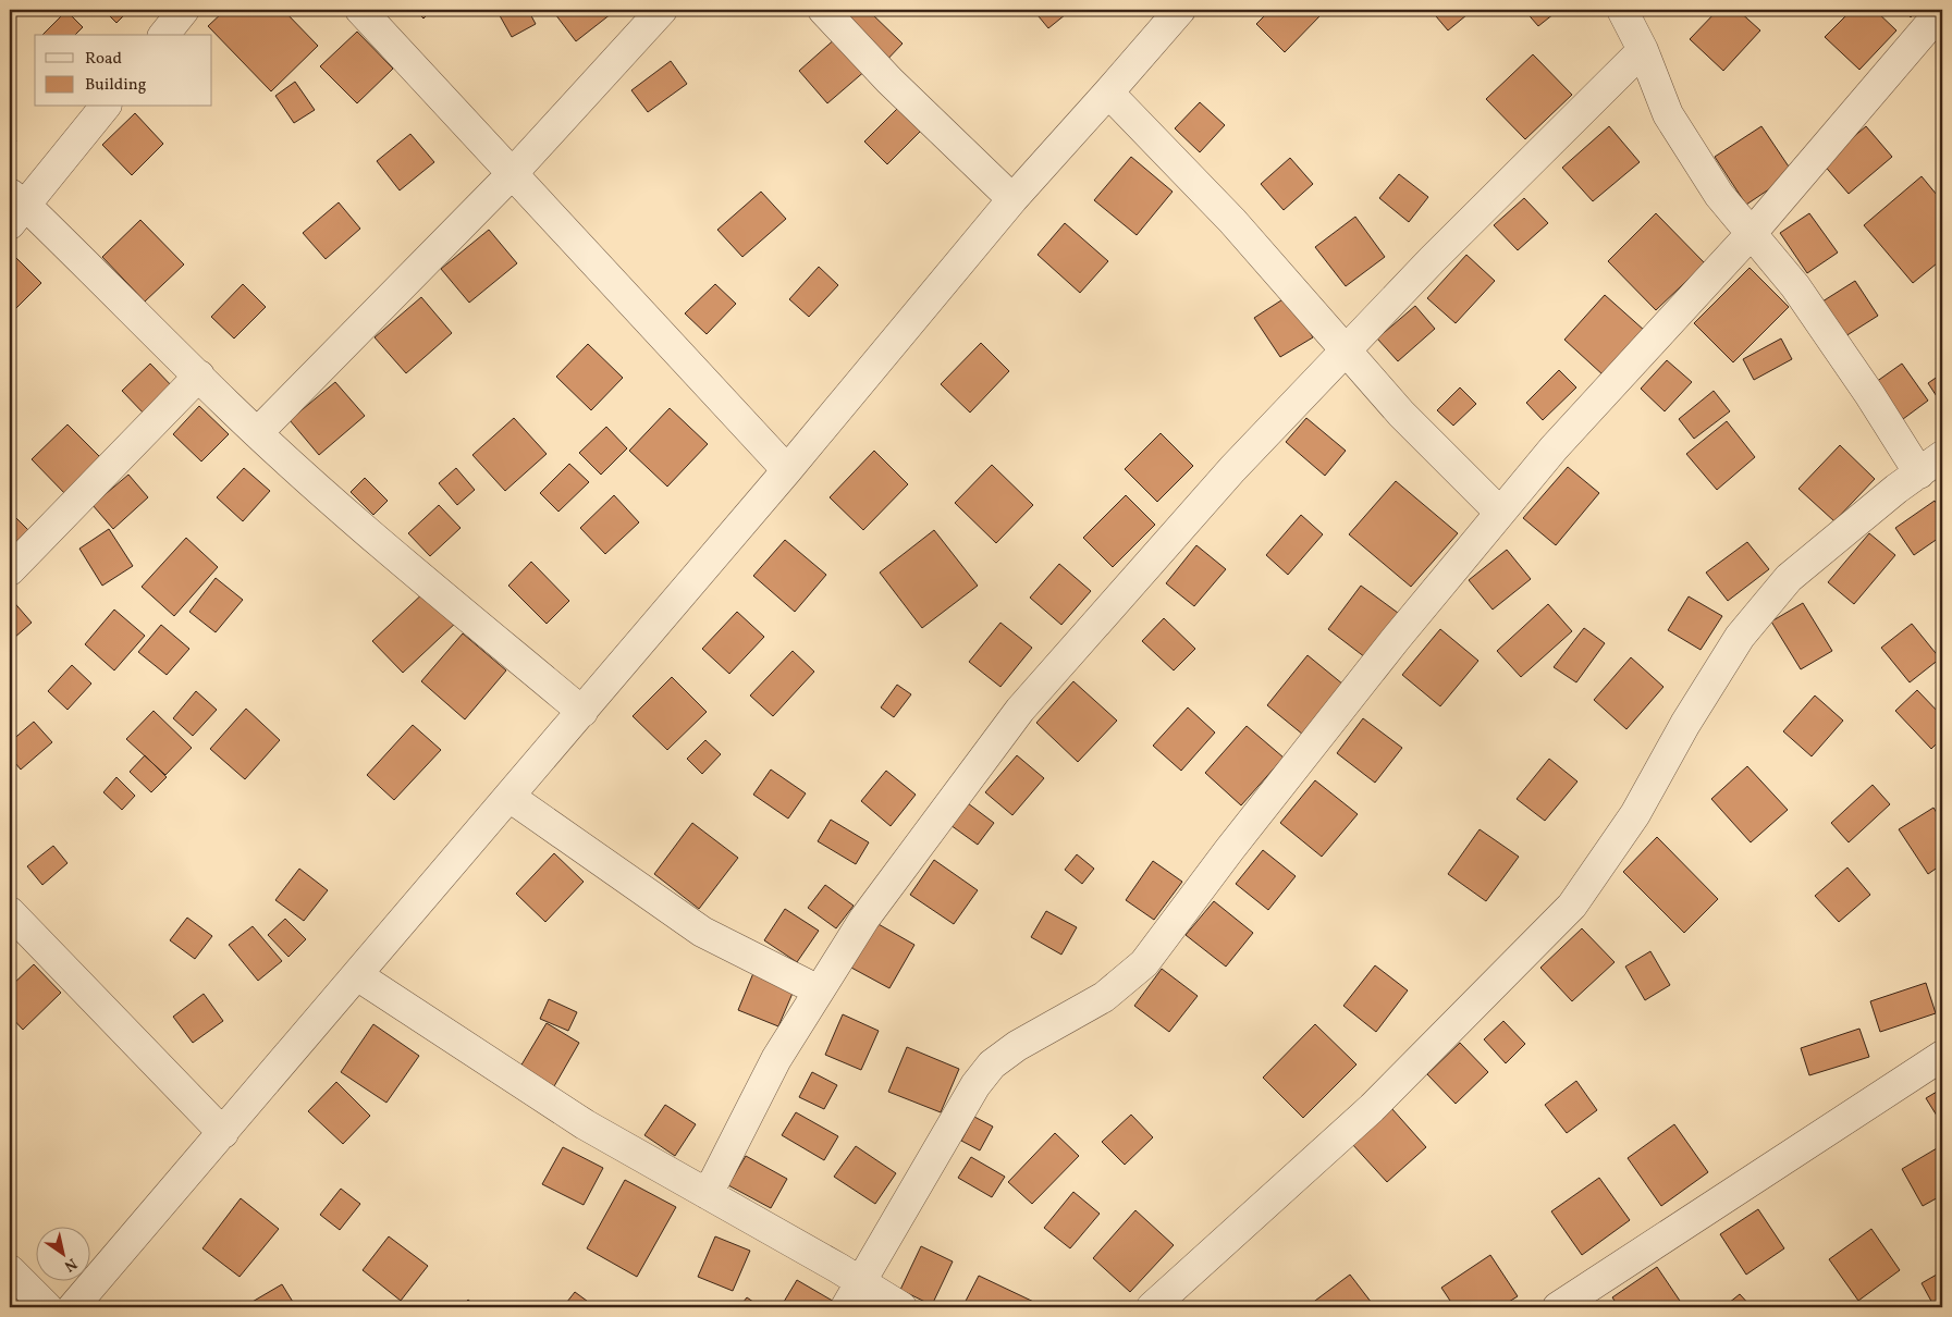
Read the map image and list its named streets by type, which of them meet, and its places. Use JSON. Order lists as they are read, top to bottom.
{
  "legend": ["Road", "Building"],
  "north": "bottom right"
}
